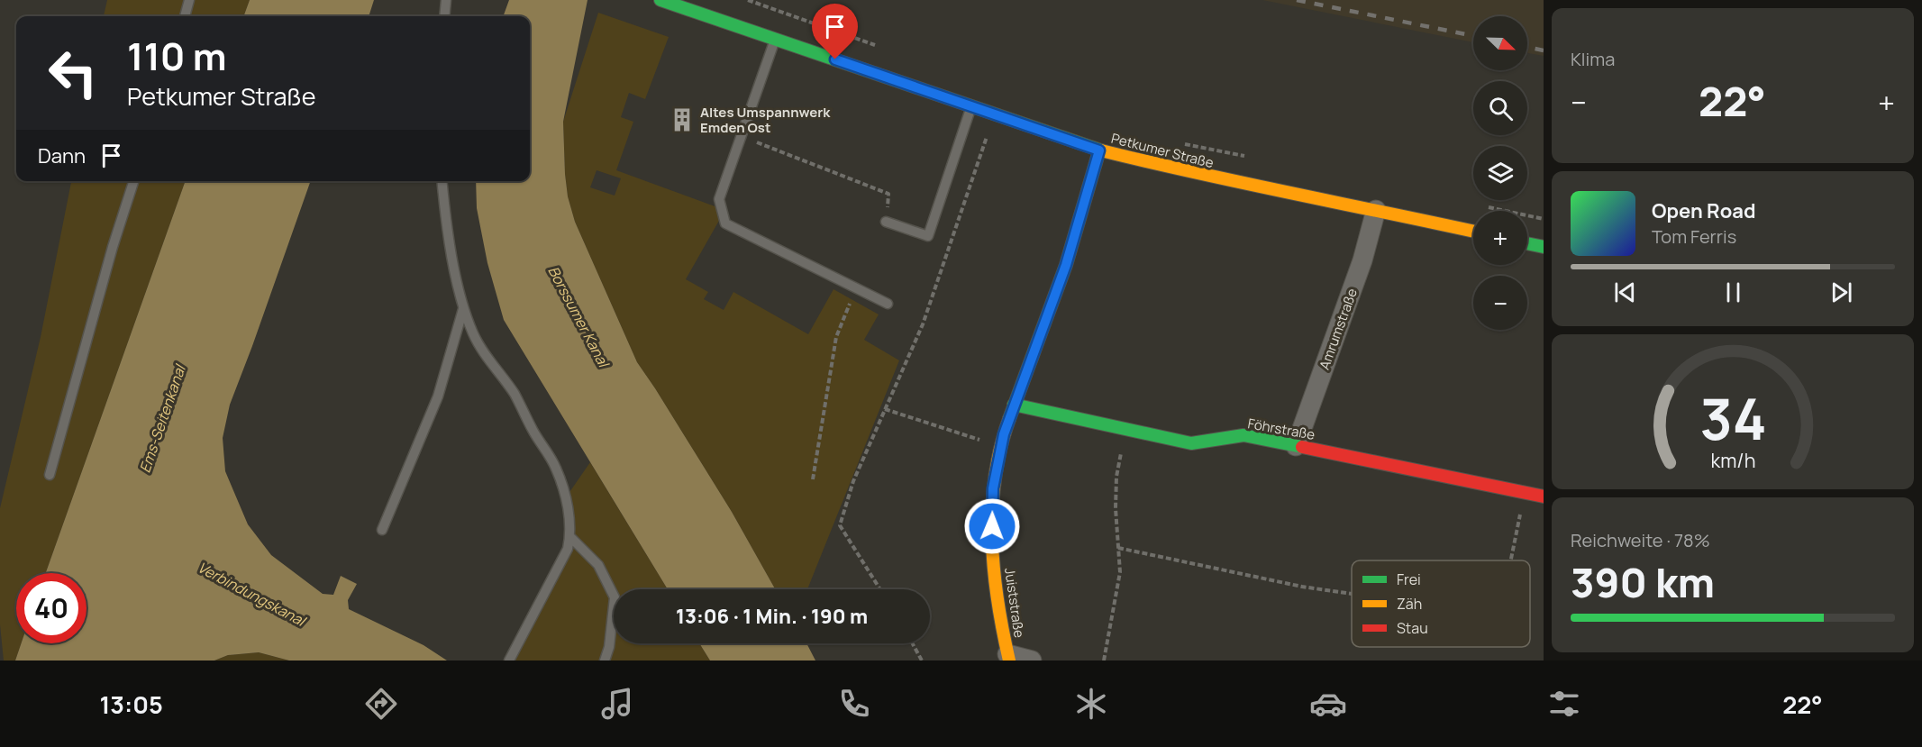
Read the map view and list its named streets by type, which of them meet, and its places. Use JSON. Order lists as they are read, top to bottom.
{
  "streets": {
    "street": [
      "Petkumer Straße",
      "Amrumstraße",
      "Föhrstraße",
      "Juiststraße"
    ]
  },
  "crossings": [
    ["Petkumer Straße", "Amrumstraße"],
    ["Petkumer Straße", "Juiststraße"],
    ["Amrumstraße", "Föhrstraße"],
    ["Föhrstraße", "Juiststraße"]
  ],
  "water": ["Borssumer Kanal", "Ems-Seitenkanal", "Verbindungskanal"],
  "places": {
    "building": ["Altes Umspannwerk Emden Ost"]
  },
  "legend": ["Frei", "Zäh", "Stau"],
  "north": "bottom right",
  "page": {
    "tile": [
      "Klima",
      ["Reichweite · 78%", "390 km"]
    ],
    "map_buttons": ["+", "−"],
    "turn": ["110 m", "Petkumer Straße"],
    "heat": ["−", "22°", "+"],
    "then": "Dann",
    "song": ["Open Road", "Tom Ferris"],
    "limit": "40",
    "trip": "13:06 · 1 Min. · 190 m",
    "tabs": ["13:05", "22°"],
    "gauge": ["34", "km/h"]
  }
}
